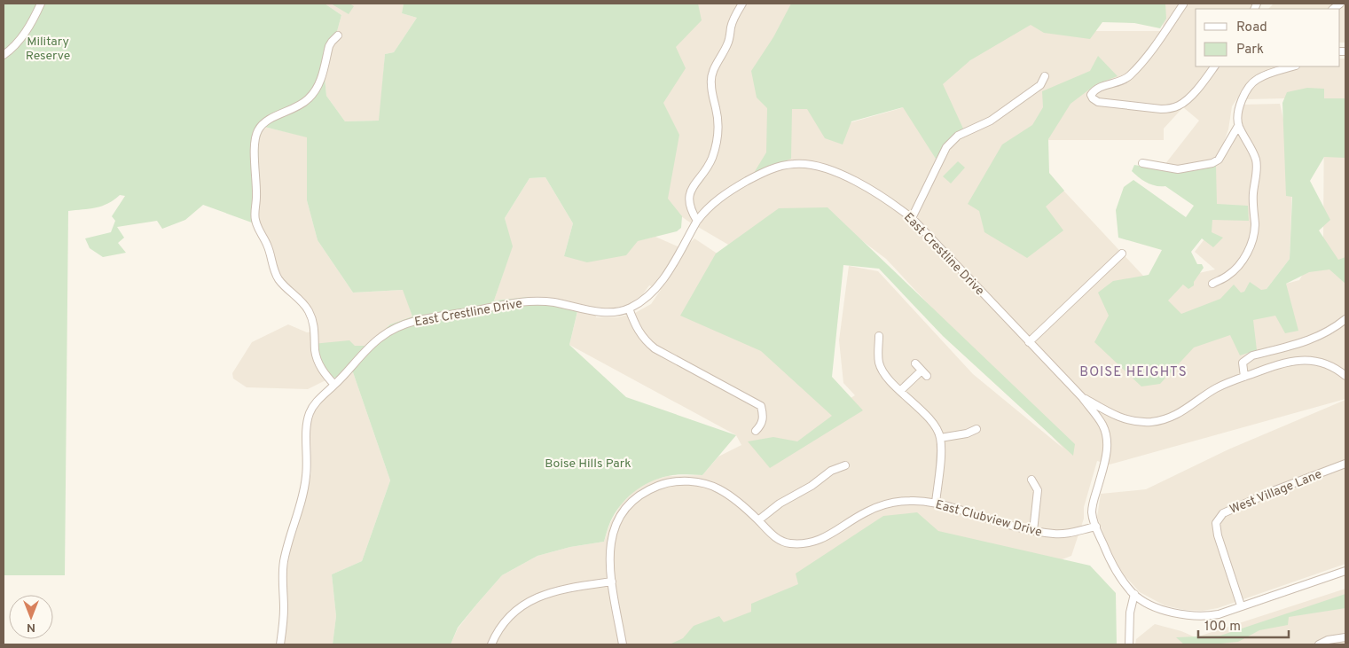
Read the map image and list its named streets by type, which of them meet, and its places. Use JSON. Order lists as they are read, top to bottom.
{
  "streets": {
    "street": ["East Crestline Drive", "West Village Lane", "East Clubview Drive"]
  },
  "districts": ["BOISE HEIGHTS"],
  "parks": ["Military Reserve", "Boise Hills Park"],
  "legend": ["Road", "Park"],
  "scale_bar": "100 m",
  "north": "bottom"
}
